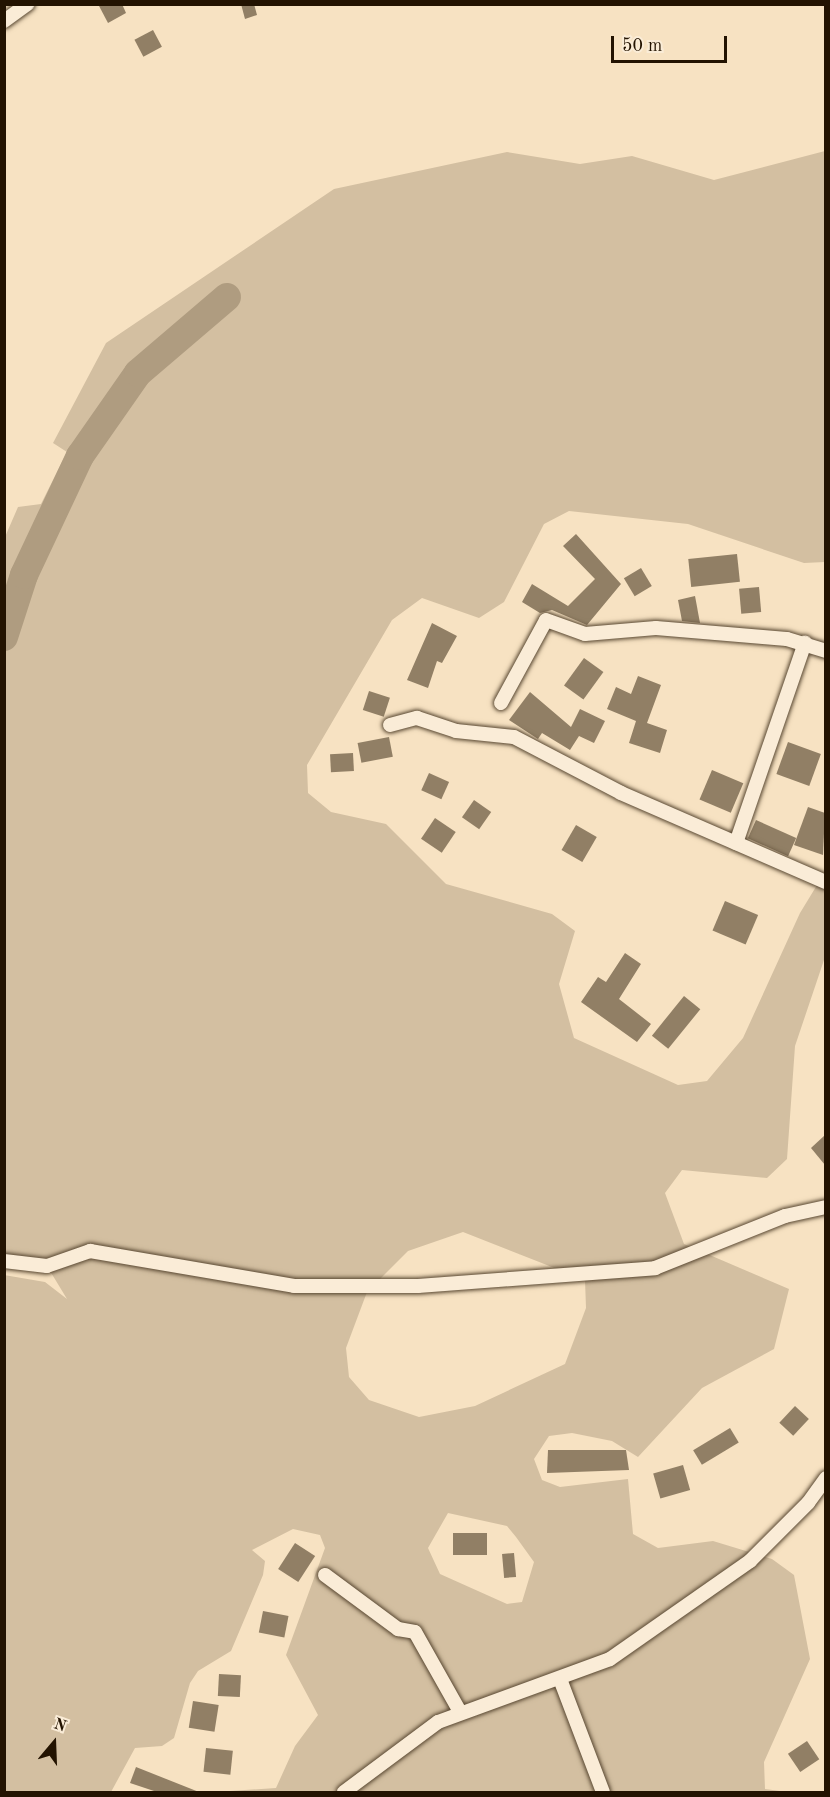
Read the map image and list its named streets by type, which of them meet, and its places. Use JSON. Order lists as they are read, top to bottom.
{
  "scale_bar": "50 m",
  "north": "top"
}
